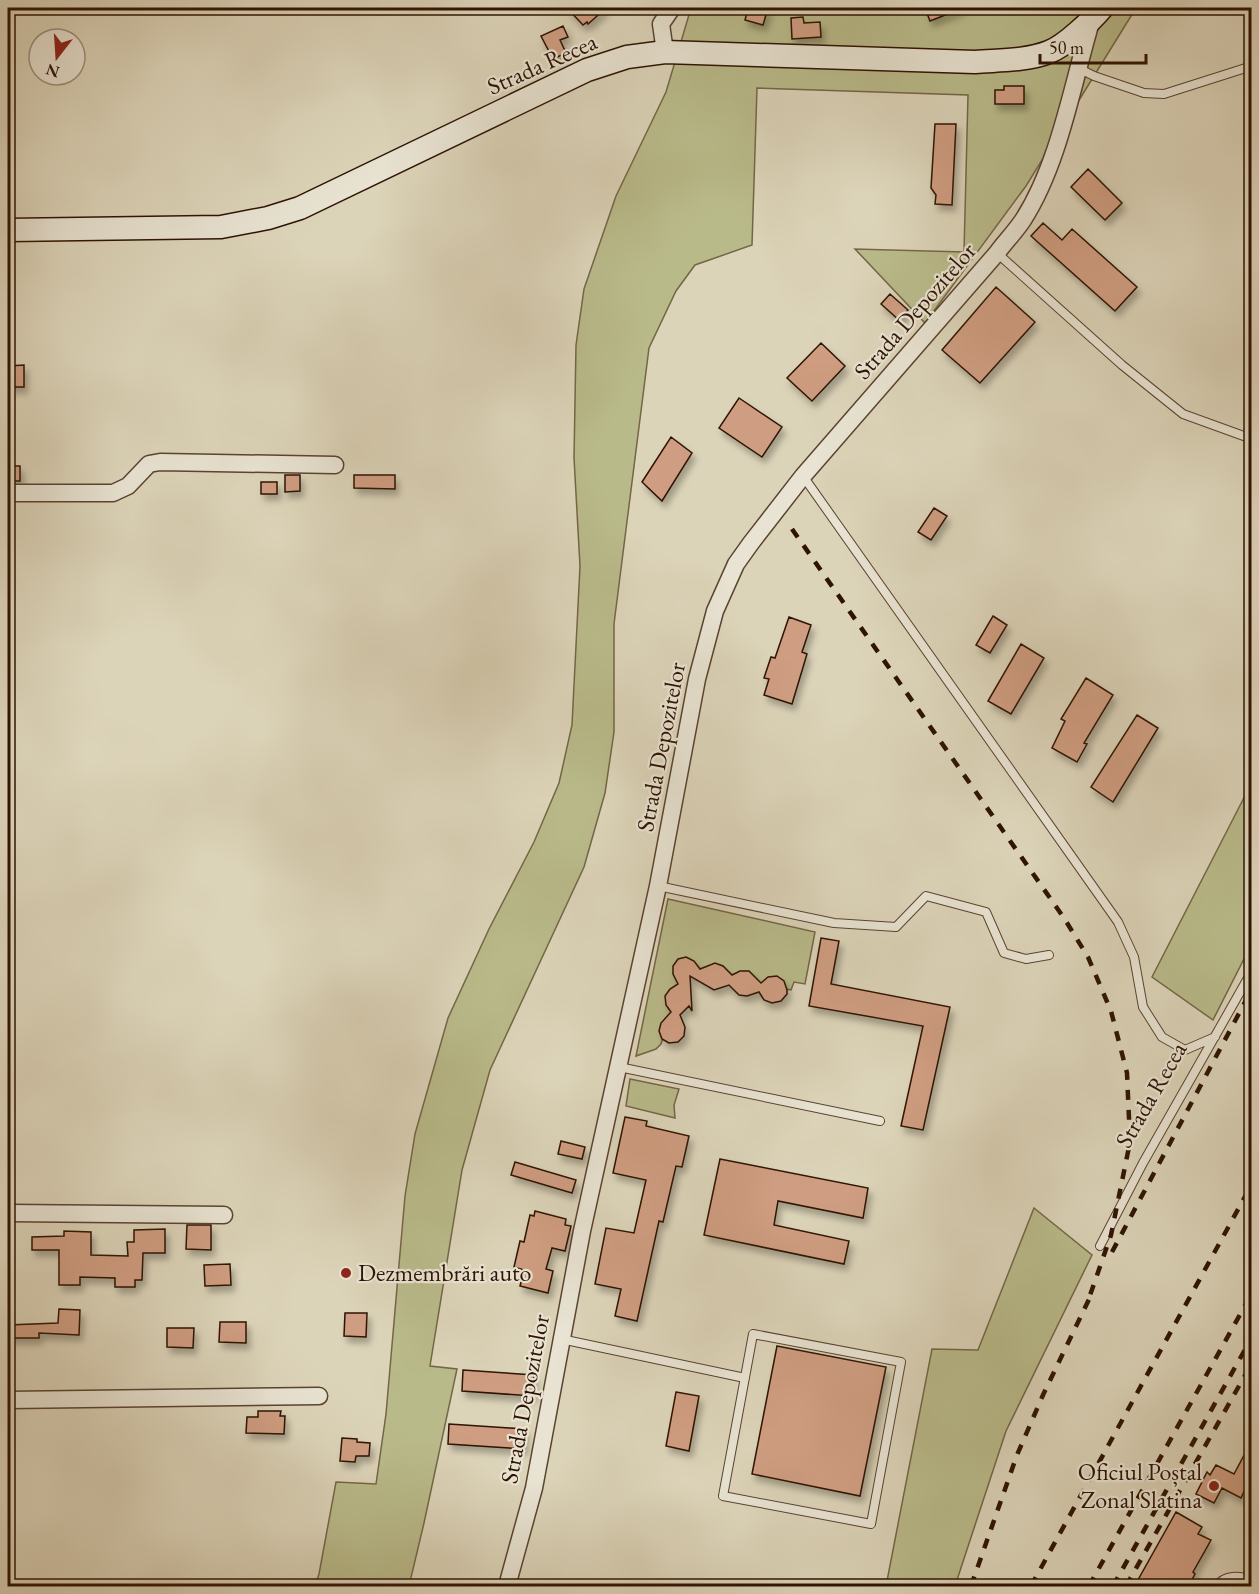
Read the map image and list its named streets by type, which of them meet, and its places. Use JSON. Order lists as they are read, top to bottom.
{
  "streets": {
    "main road": ["Strada Recea"],
    "street": ["Strada Depozitelor"]
  },
  "crossings": [
    ["Strada Recea", "Strada Depozitelor"]
  ],
  "places": ["Dezmembrări auto", "Oficiul Poștal Zonal Slatina"],
  "scale_bar": "50 m",
  "north": "bottom"
}
